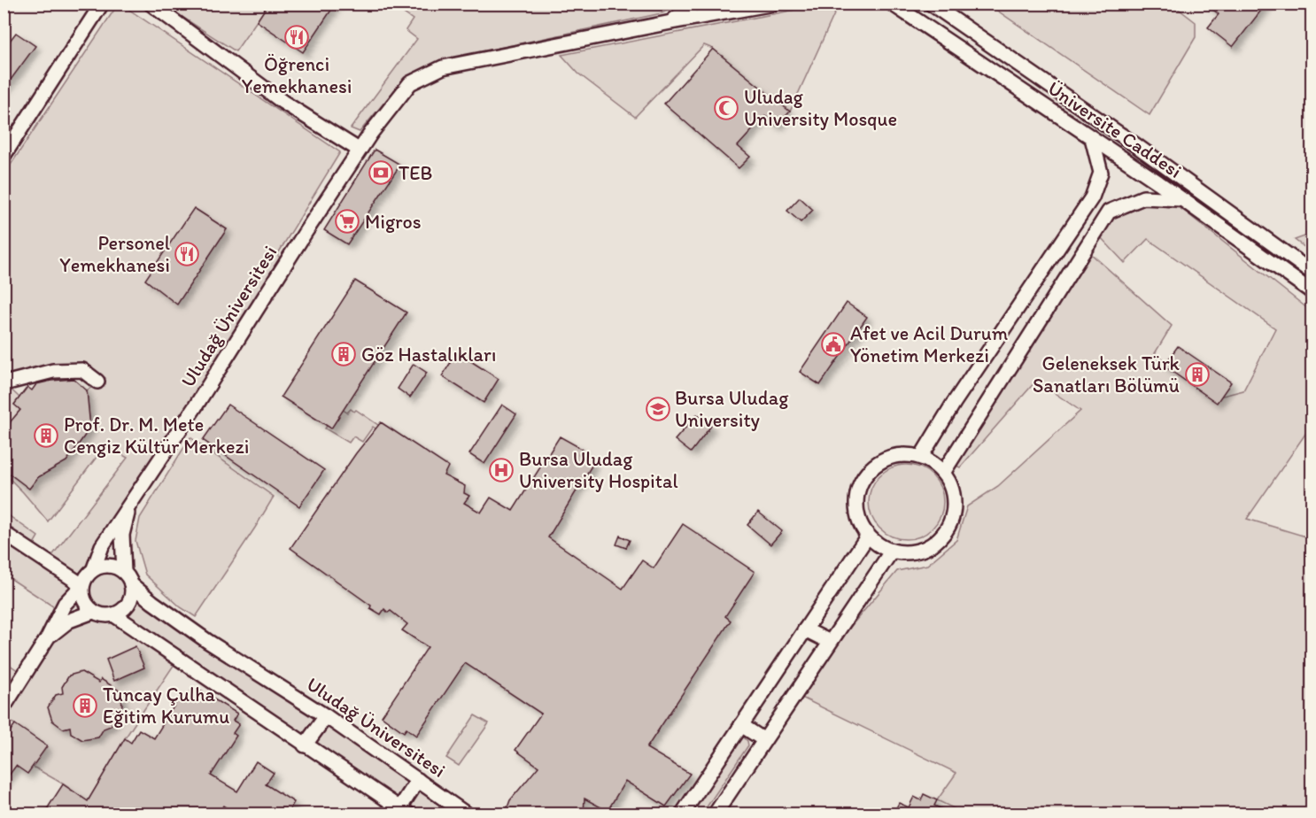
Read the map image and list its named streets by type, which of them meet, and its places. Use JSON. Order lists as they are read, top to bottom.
{
  "streets": {
    "street": ["Üniversite Caddesi", "Uludağ Üniversitesi"]
  },
  "places": {
    "restaurant": ["Öğrenci Yemekhanesi", "Personel Yemekhanesi"],
    "mosque": ["Uludag University Mosque"],
    "bank": ["TEB"],
    "supermarket": ["Migros"],
    "public building": ["Afet ve Acil Durum Yönetim Merkezi"],
    "building": [
      "Göz Hastalıkları",
      "Geleneksek Türk Sanatları Bölümü",
      "Prof. Dr. M. Mete Cengiz Kültür Merkezi",
      "Tuncay Çulha Eğitim Kurumu"
    ],
    "school or university": ["Bursa Uludag University"],
    "hospital": ["Bursa Uludag University Hospital"]
  }
}
